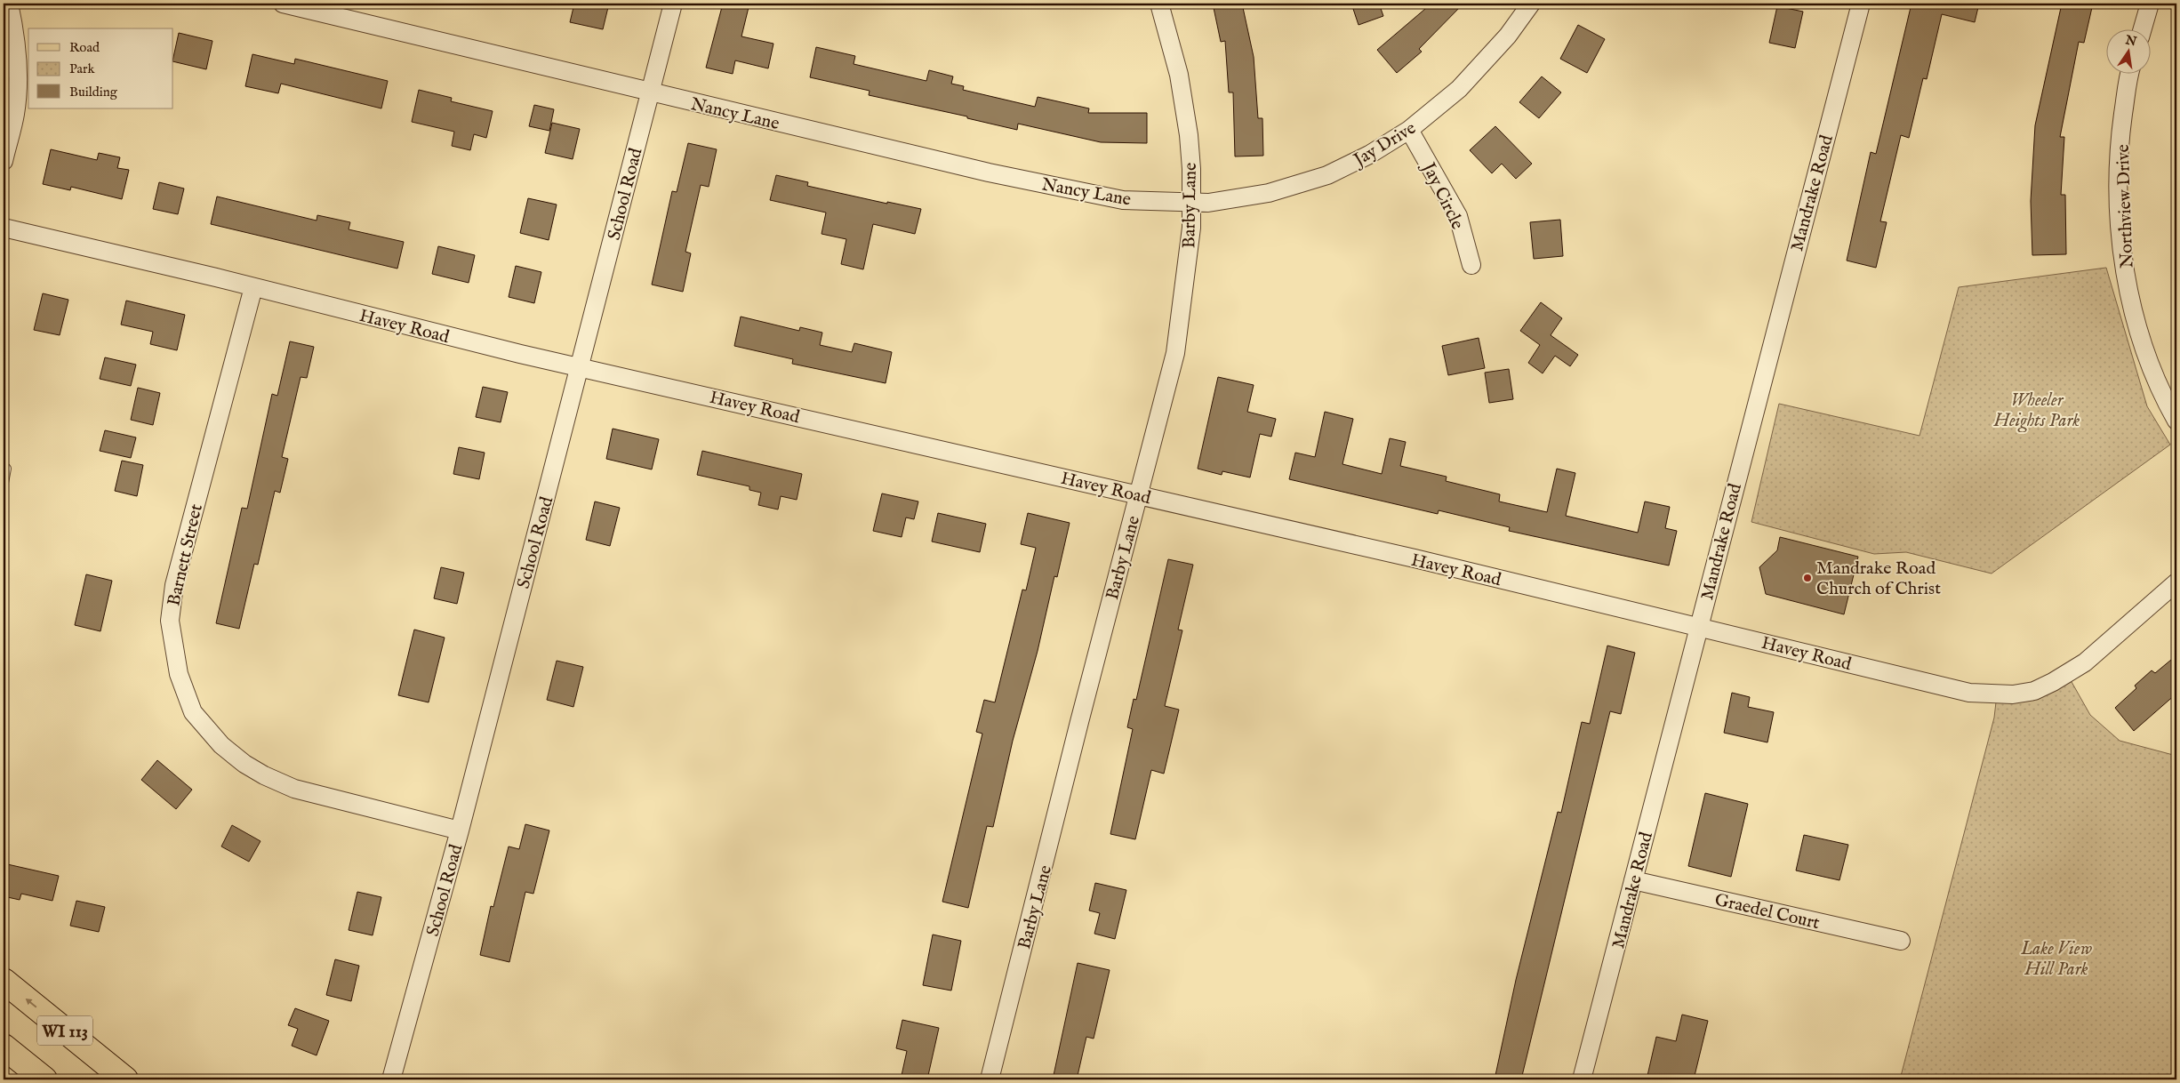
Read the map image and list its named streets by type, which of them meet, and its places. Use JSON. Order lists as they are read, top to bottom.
{
  "streets": {
    "main road": ["WI 113"],
    "street": [
      "Nancy Lane",
      "Jay Drive",
      "Mandrake Road",
      "School Road",
      "Jay Circle",
      "Barby Lane",
      "Northview Drive",
      "Havey Road",
      "Barnett Street",
      "Graedel Court"
    ]
  },
  "crossings": [
    ["Nancy Lane", "Jay Drive"],
    ["Nancy Lane", "School Road"],
    ["Nancy Lane", "Barby Lane"],
    ["Jay Drive", "Jay Circle"],
    ["Jay Drive", "Barby Lane"],
    ["Mandrake Road", "Havey Road"],
    ["Mandrake Road", "Graedel Court"],
    ["School Road", "Havey Road"],
    ["School Road", "Barnett Street"],
    ["Barby Lane", "Havey Road"],
    ["Havey Road", "Barnett Street"]
  ],
  "parks": ["Wheeler Heights Park", "Lake View Hill Park"],
  "places": ["Mandrake Road Church of Christ"],
  "legend": ["Road", "Park", "Building"],
  "north": "top"
}
